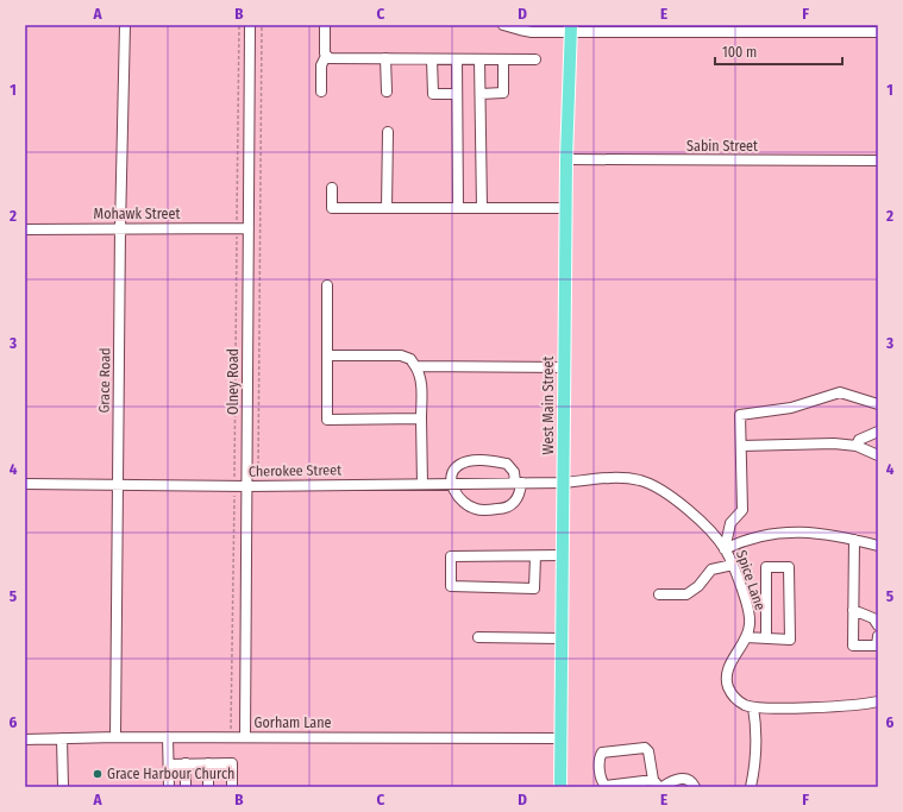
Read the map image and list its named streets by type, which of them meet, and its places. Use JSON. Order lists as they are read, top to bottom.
{
  "streets": {
    "main road": ["West Main Street"],
    "street": [
      "Sabin Street",
      "Mohawk Street",
      "Grace Road",
      "Olney Road",
      "Cherokee Street",
      "Spice Lane",
      "Gorham Lane"
    ]
  },
  "crossings": [
    ["Sabin Street", "West Main Street"],
    ["Mohawk Street", "Grace Road"],
    ["Mohawk Street", "Olney Road"],
    ["Grace Road", "Cherokee Street"],
    ["Grace Road", "Gorham Lane"],
    ["Olney Road", "Cherokee Street"],
    ["Olney Road", "Gorham Lane"],
    ["West Main Street", "Cherokee Street"],
    ["West Main Street", "Spice Lane"],
    ["West Main Street", "Gorham Lane"],
    ["Cherokee Street", "Spice Lane"]
  ],
  "places": ["Grace Harbour Church"],
  "scale_bar": "100 m",
  "grid": {
    "columns": [
      "A",
      "B",
      "C",
      "D",
      "E",
      "F"
    ],
    "rows": [
      "1",
      "2",
      "3",
      "4",
      "5",
      "6"
    ]
  }
}
